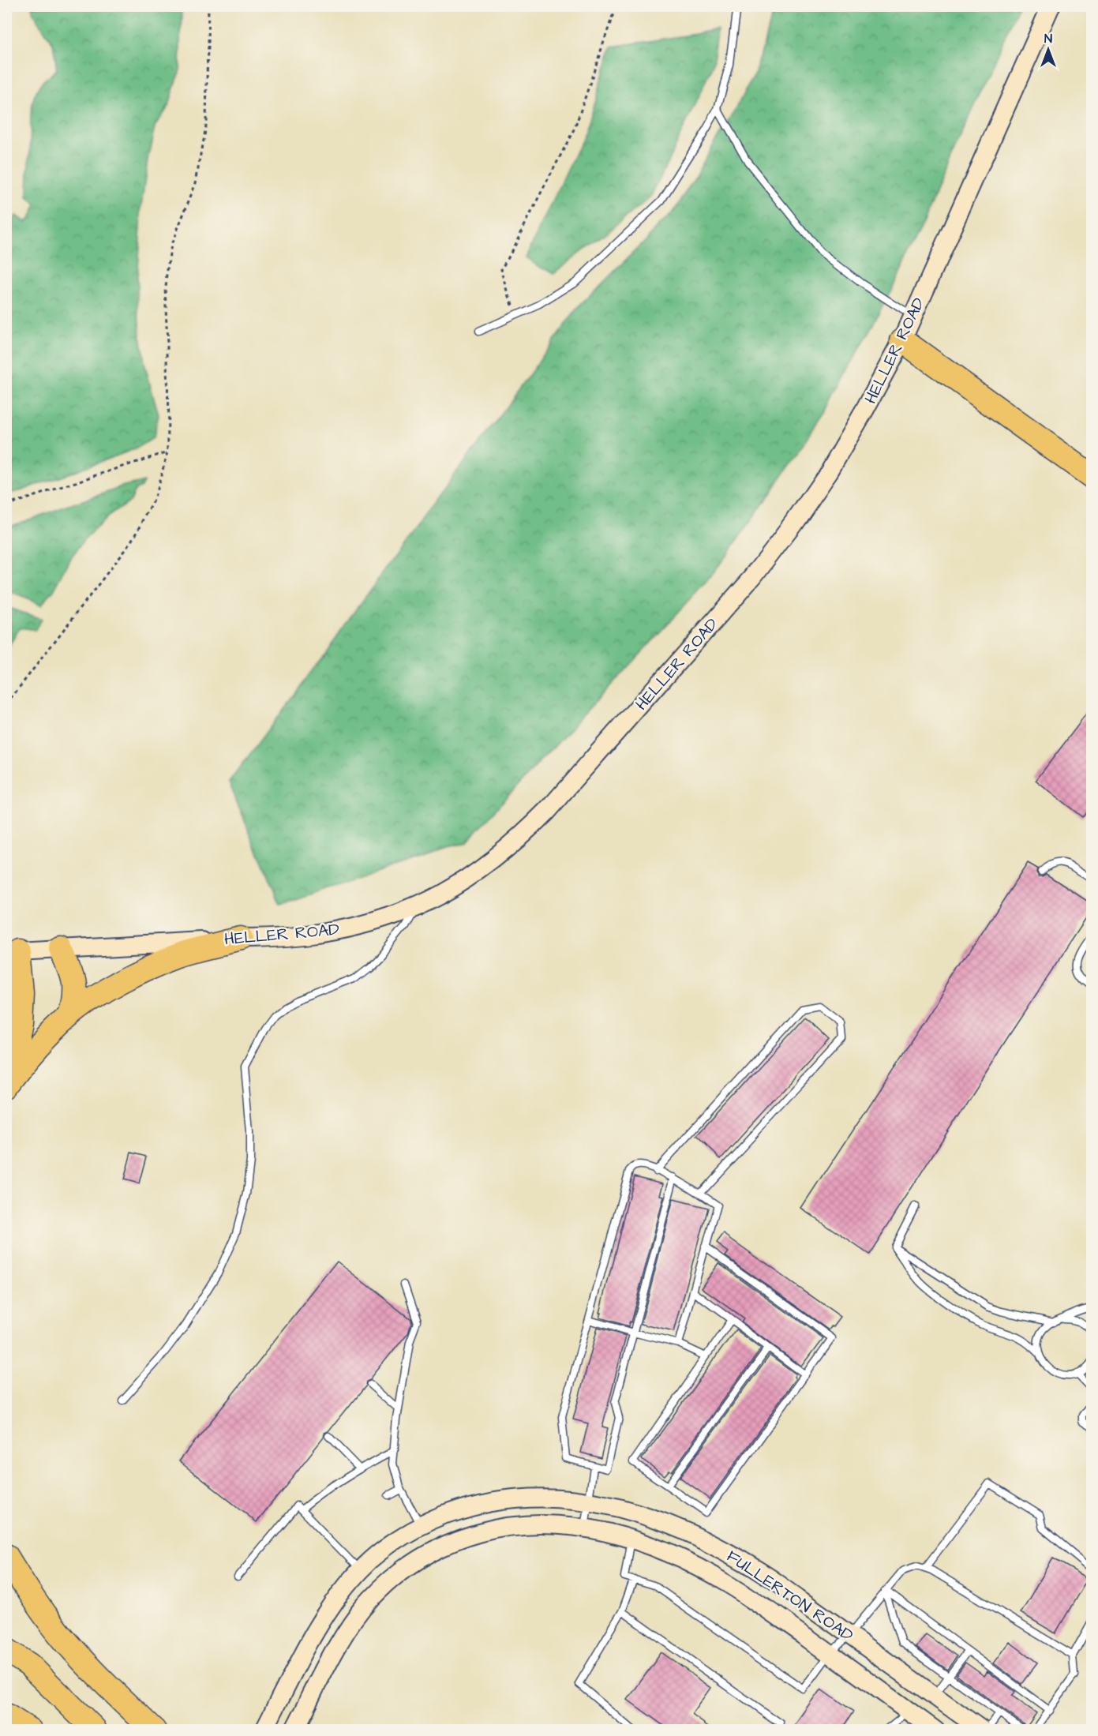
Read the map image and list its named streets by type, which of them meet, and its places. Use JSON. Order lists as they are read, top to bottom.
{
  "streets": {
    "main road": ["HELLER ROAD", "FULLERTON ROAD"]
  },
  "north": "top"
}
